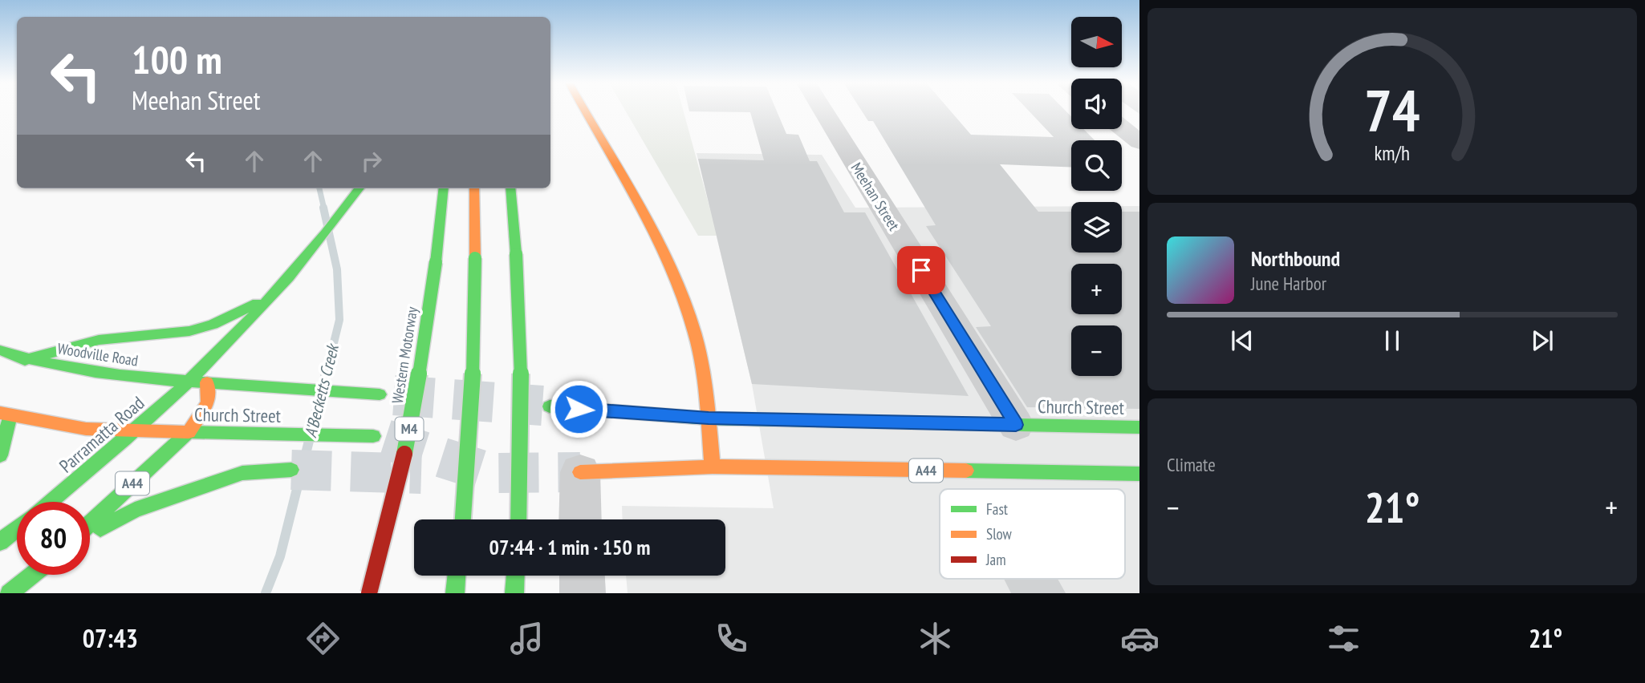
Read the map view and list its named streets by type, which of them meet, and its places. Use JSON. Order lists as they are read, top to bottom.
{
  "streets": {
    "main road": [
      "Woodville Road",
      "Western Motorway",
      "Church Street",
      "M4",
      "Parramatta Road",
      "A44"
    ],
    "street": ["Meehan Street"]
  },
  "crossings": [
    ["Meehan Street", "Church Street"],
    ["Woodville Road", "Church Street"],
    ["Woodville Road", "Parramatta Road"],
    ["Church Street", "Parramatta Road"],
    ["Church Street", "A44"]
  ],
  "water": ["A'Becketts Creek"],
  "legend": ["Fast", "Slow", "Jam"],
  "north": "right",
  "page": {
    "map_buttons": ["+", "−"],
    "turn": ["100 m", "Meehan Street"],
    "song": ["Northbound", "June Harbor"],
    "tile": "Climate",
    "heat": ["−", "21°", "+"],
    "limit": "80",
    "trip": "07:44 · 1 min · 150 m",
    "tabs": ["07:43", "21°"],
    "gauge": ["74", "km/h"]
  }
}
